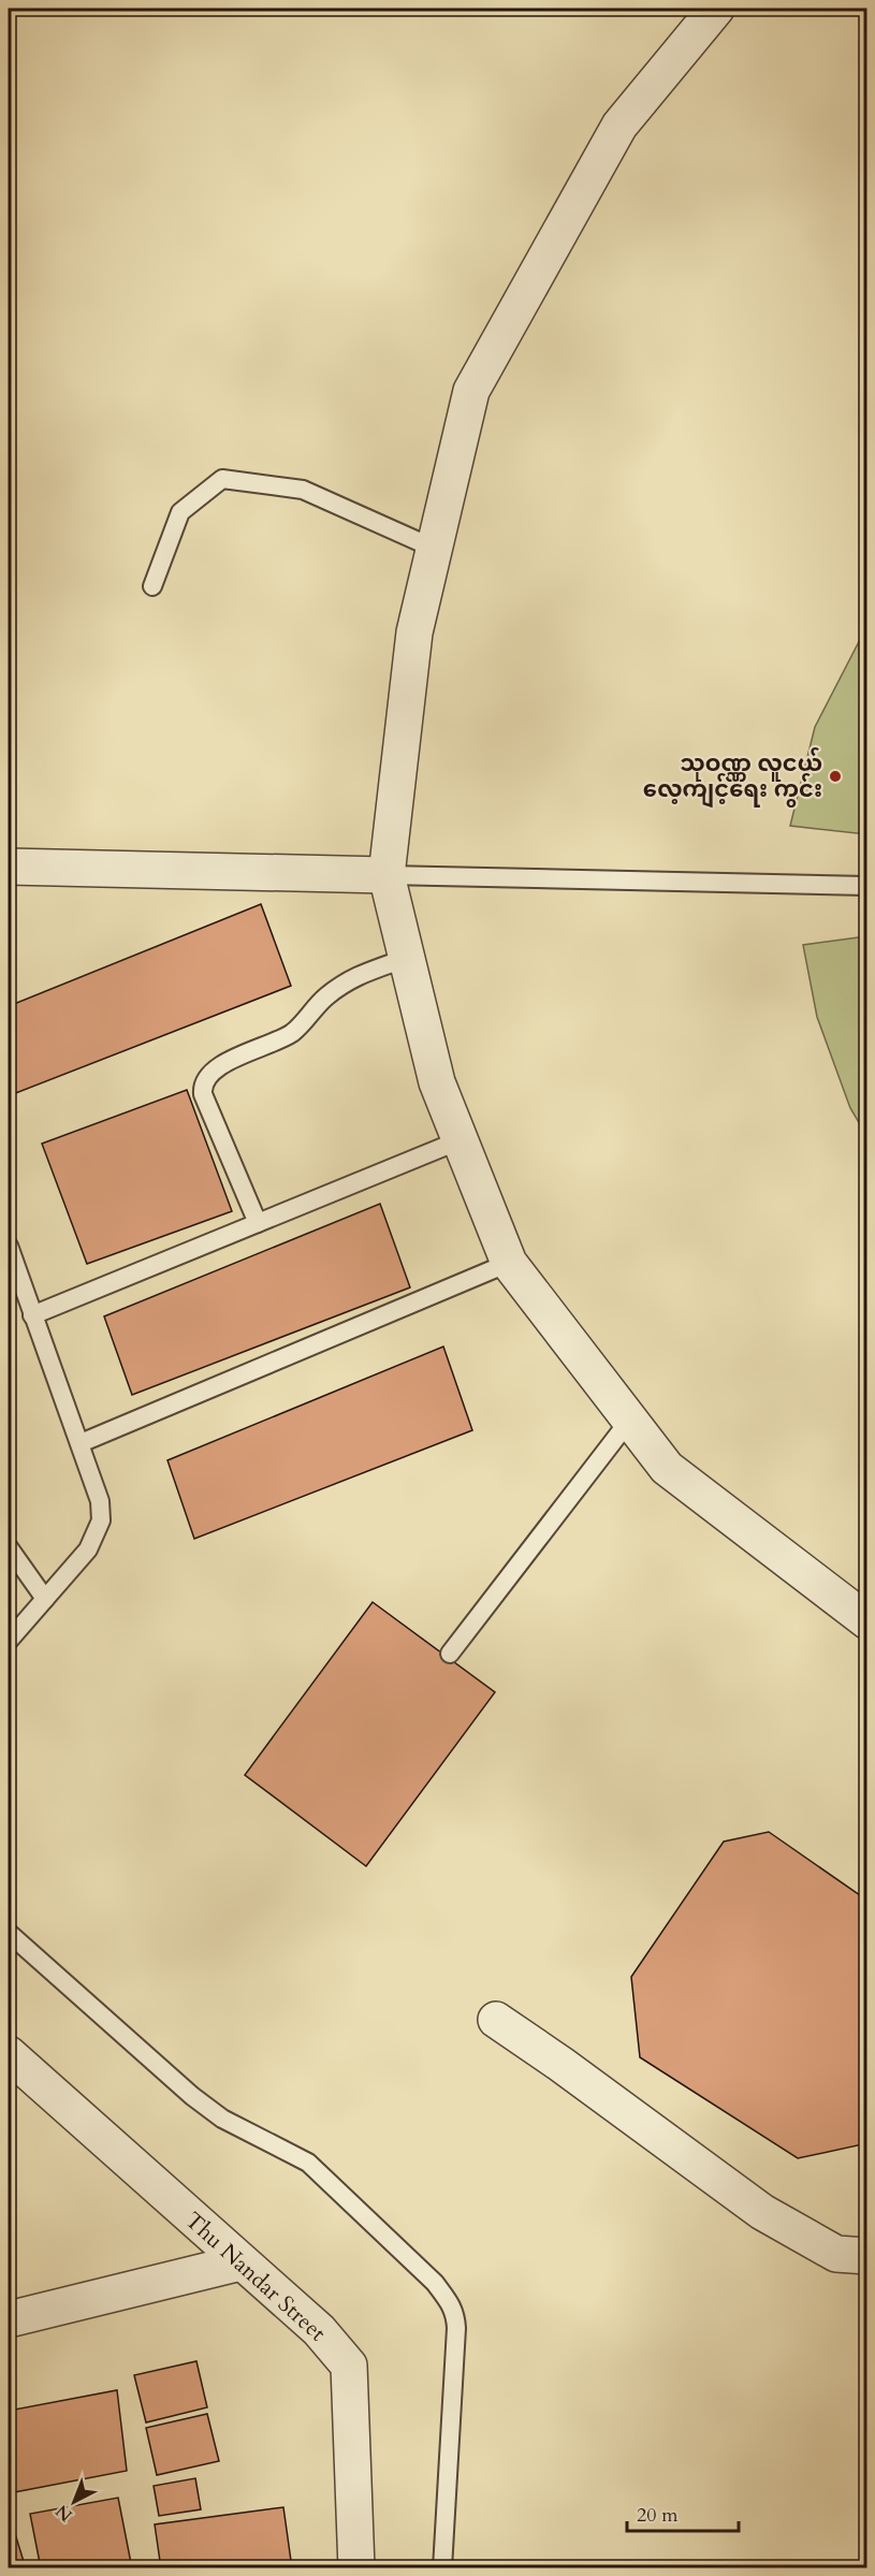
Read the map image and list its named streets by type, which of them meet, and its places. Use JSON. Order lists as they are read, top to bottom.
{
  "streets": {
    "street": ["Thu Nandar Street"]
  },
  "places": ["သုဝဏ္ဏ လူငယ် လေ့ကျင့်ရေး ကွင်း"],
  "scale_bar": "20 m",
  "north": "bottom left"
}
